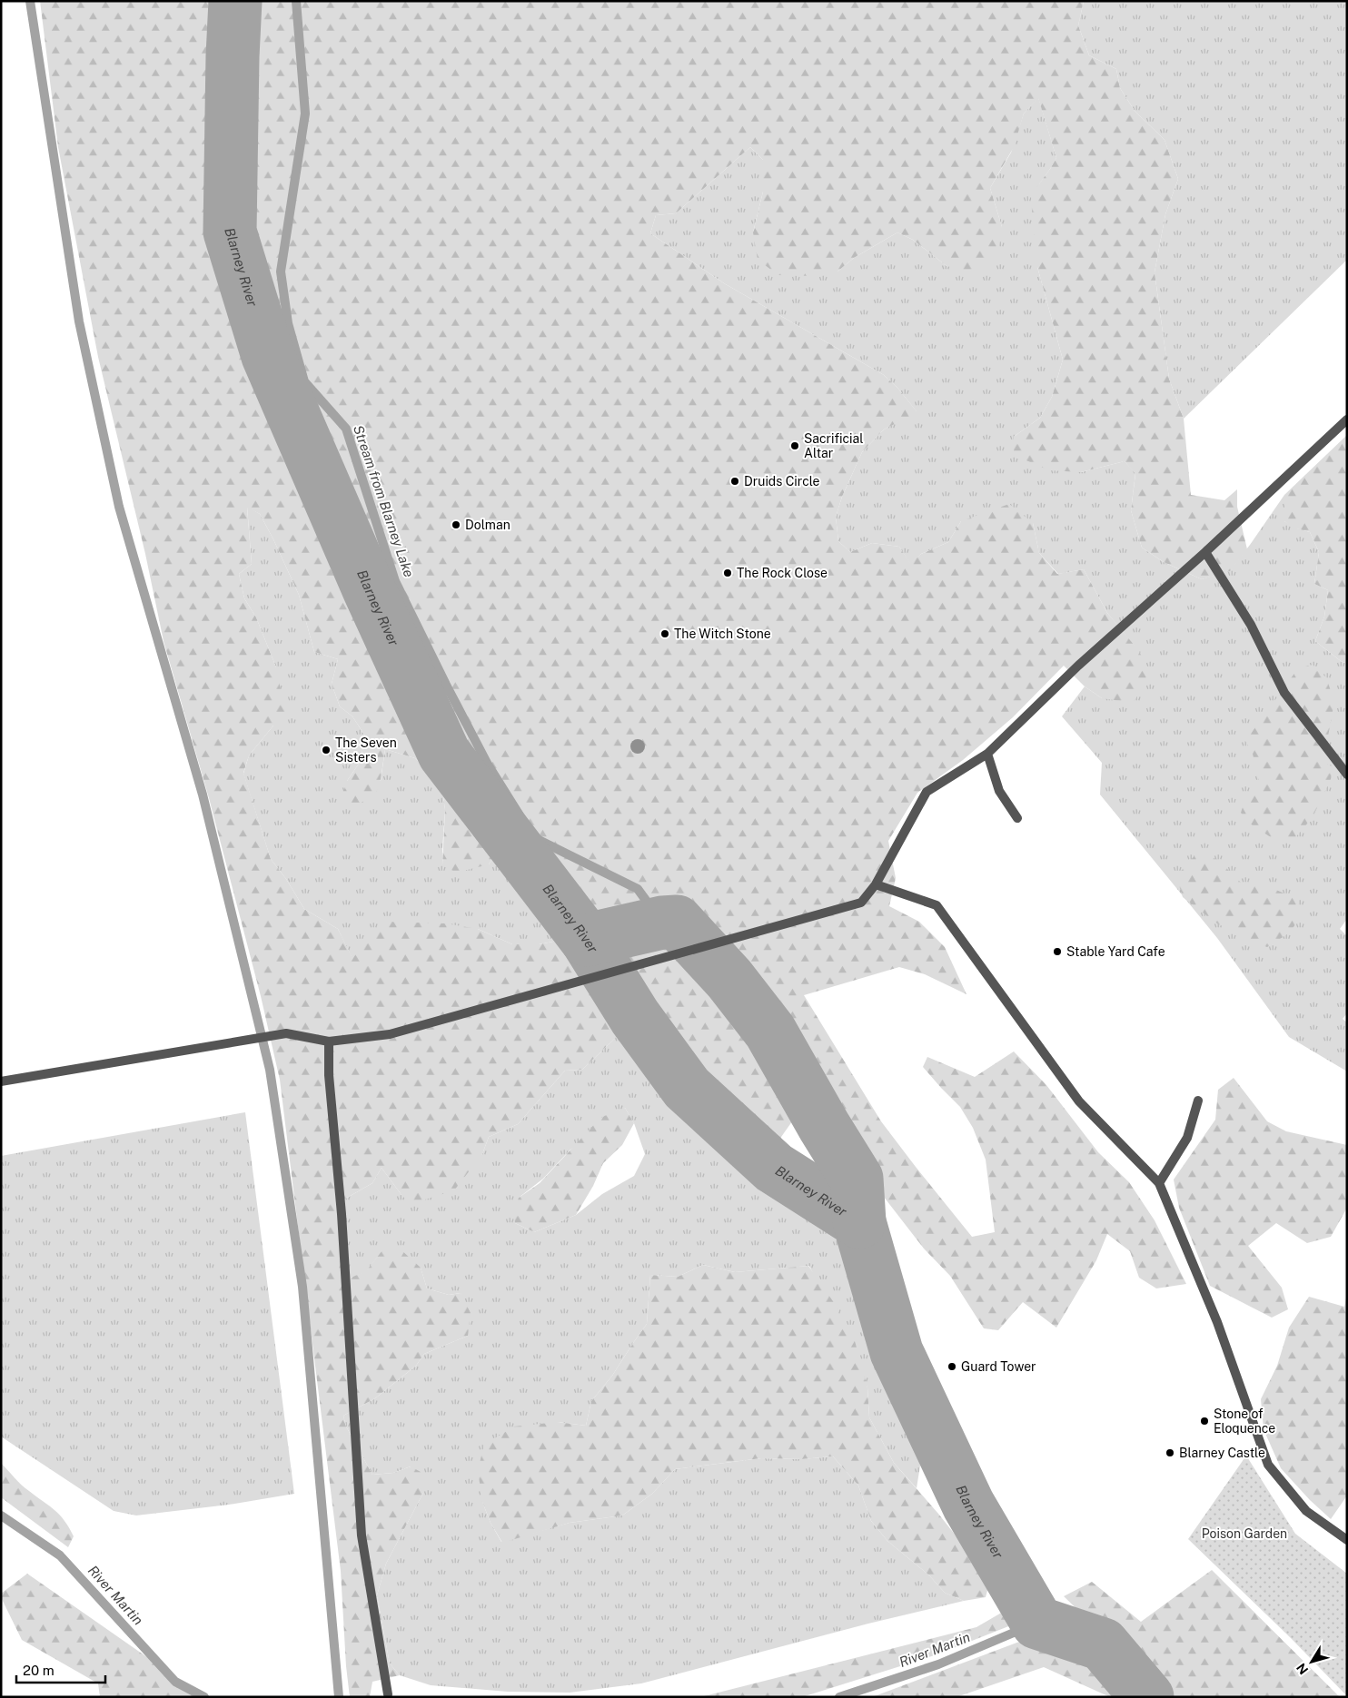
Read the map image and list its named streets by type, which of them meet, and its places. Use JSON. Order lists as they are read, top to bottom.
{
  "water": ["Blarney River", "Stream from Blarney Lake", "River Martin"],
  "parks": ["Poison Garden"],
  "places": [
    "Sacrificial Altar",
    "Druids Circle",
    "Dolman",
    "The Rock Close",
    "The Witch Stone",
    "The Seven Sisters",
    "Stable Yard Cafe",
    "Guard Tower",
    "Stone of Eloquence",
    "Blarney Castle"
  ],
  "scale_bar": "20 m",
  "north": "bottom left"
}
